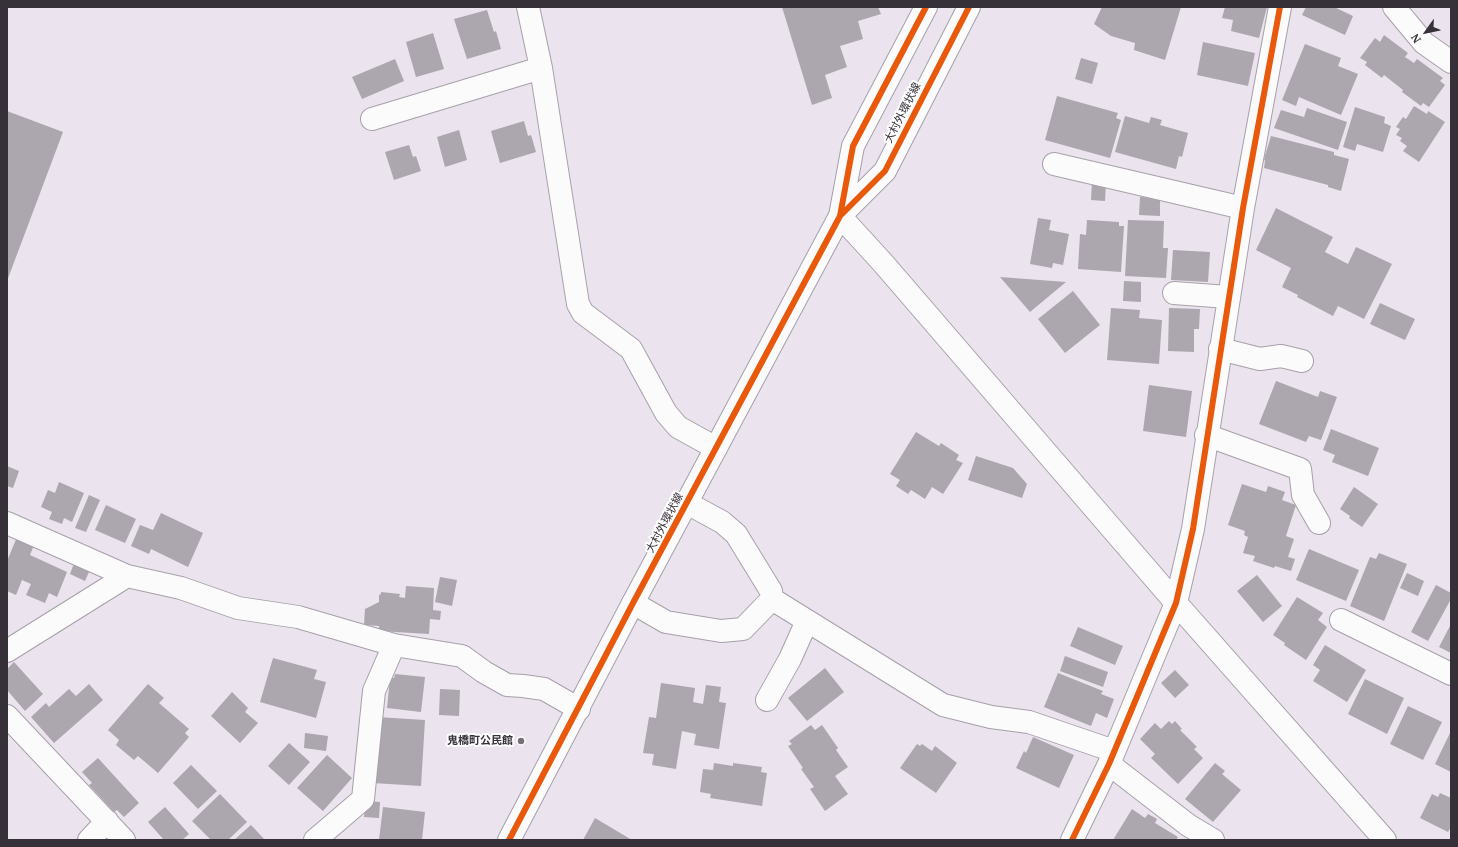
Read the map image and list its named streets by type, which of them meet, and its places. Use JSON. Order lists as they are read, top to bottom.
{
  "streets": {
    "street": ["大村外環状線"]
  },
  "places": ["鬼橋町公民館"],
  "north": "bottom left"
}
